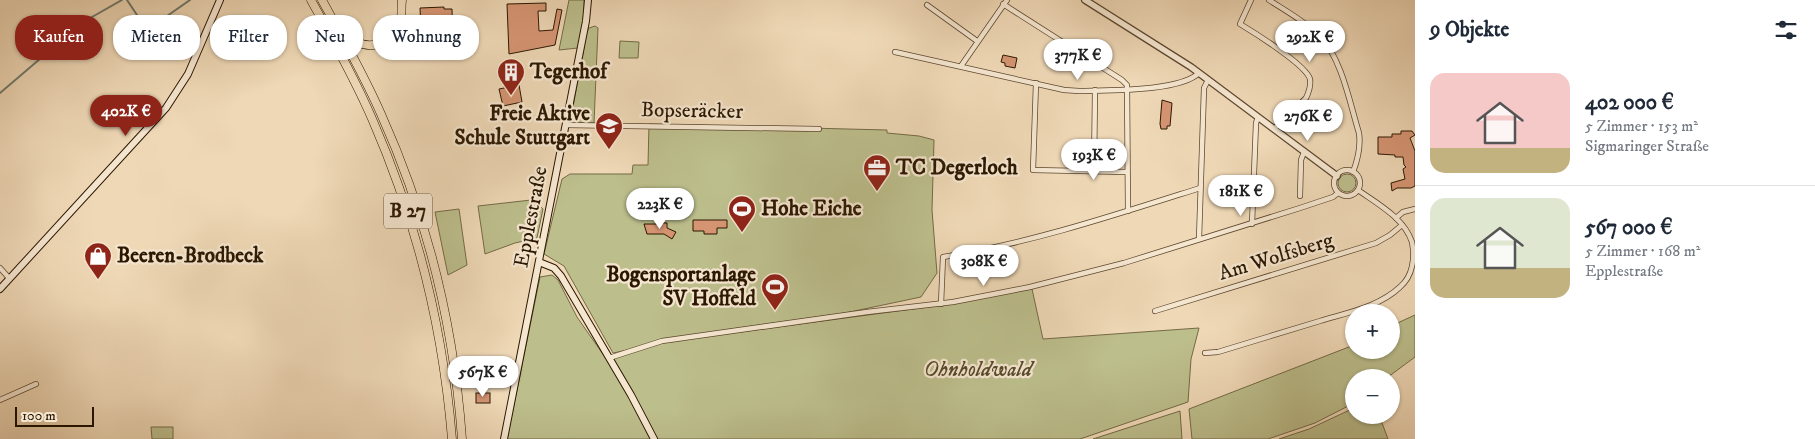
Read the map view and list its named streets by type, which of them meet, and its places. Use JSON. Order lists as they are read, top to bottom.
{
  "streets": {
    "highway": ["B 27"],
    "main road": ["Epplestraße"],
    "street": ["Bopseräcker", "Am Wolfsberg"]
  },
  "crossings": [
    ["Bopseräcker", "Epplestraße"]
  ],
  "parks": ["Ohnholdwald"],
  "places": {
    "building": ["Tegerhof"],
    "school or university": ["Freie Aktive Schule Stuttgart"],
    "office": ["TC Degerloch"],
    "sports": ["Hohe Eiche", "Bogensportanlage SV Hoffeld"],
    "shop": ["Beeren-Brodbeck"]
  },
  "scale_bar": "100 m",
  "page": {
    "heading": "9 Objekte",
    "chip": [
      "Kaufen",
      "Mieten",
      "Filter",
      "Neu",
      "Wohnung"
    ],
    "price": [
      "292K €",
      "377K €",
      "402K €",
      "276K €",
      "193K €",
      "181K €",
      "223K €",
      "308K €",
      "567K €"
    ],
    "list": [
      {
        "name": "402 000 €",
        "note": "5 Zimmer · 153 m² · Sigmaringer Straße"
      },
      {
        "name": "567 000 €",
        "note": "5 Zimmer · 168 m² · Epplestraße"
      }
    ],
    "map_buttons": ["+", "−"],
    "scale": "100 m"
  }
}
